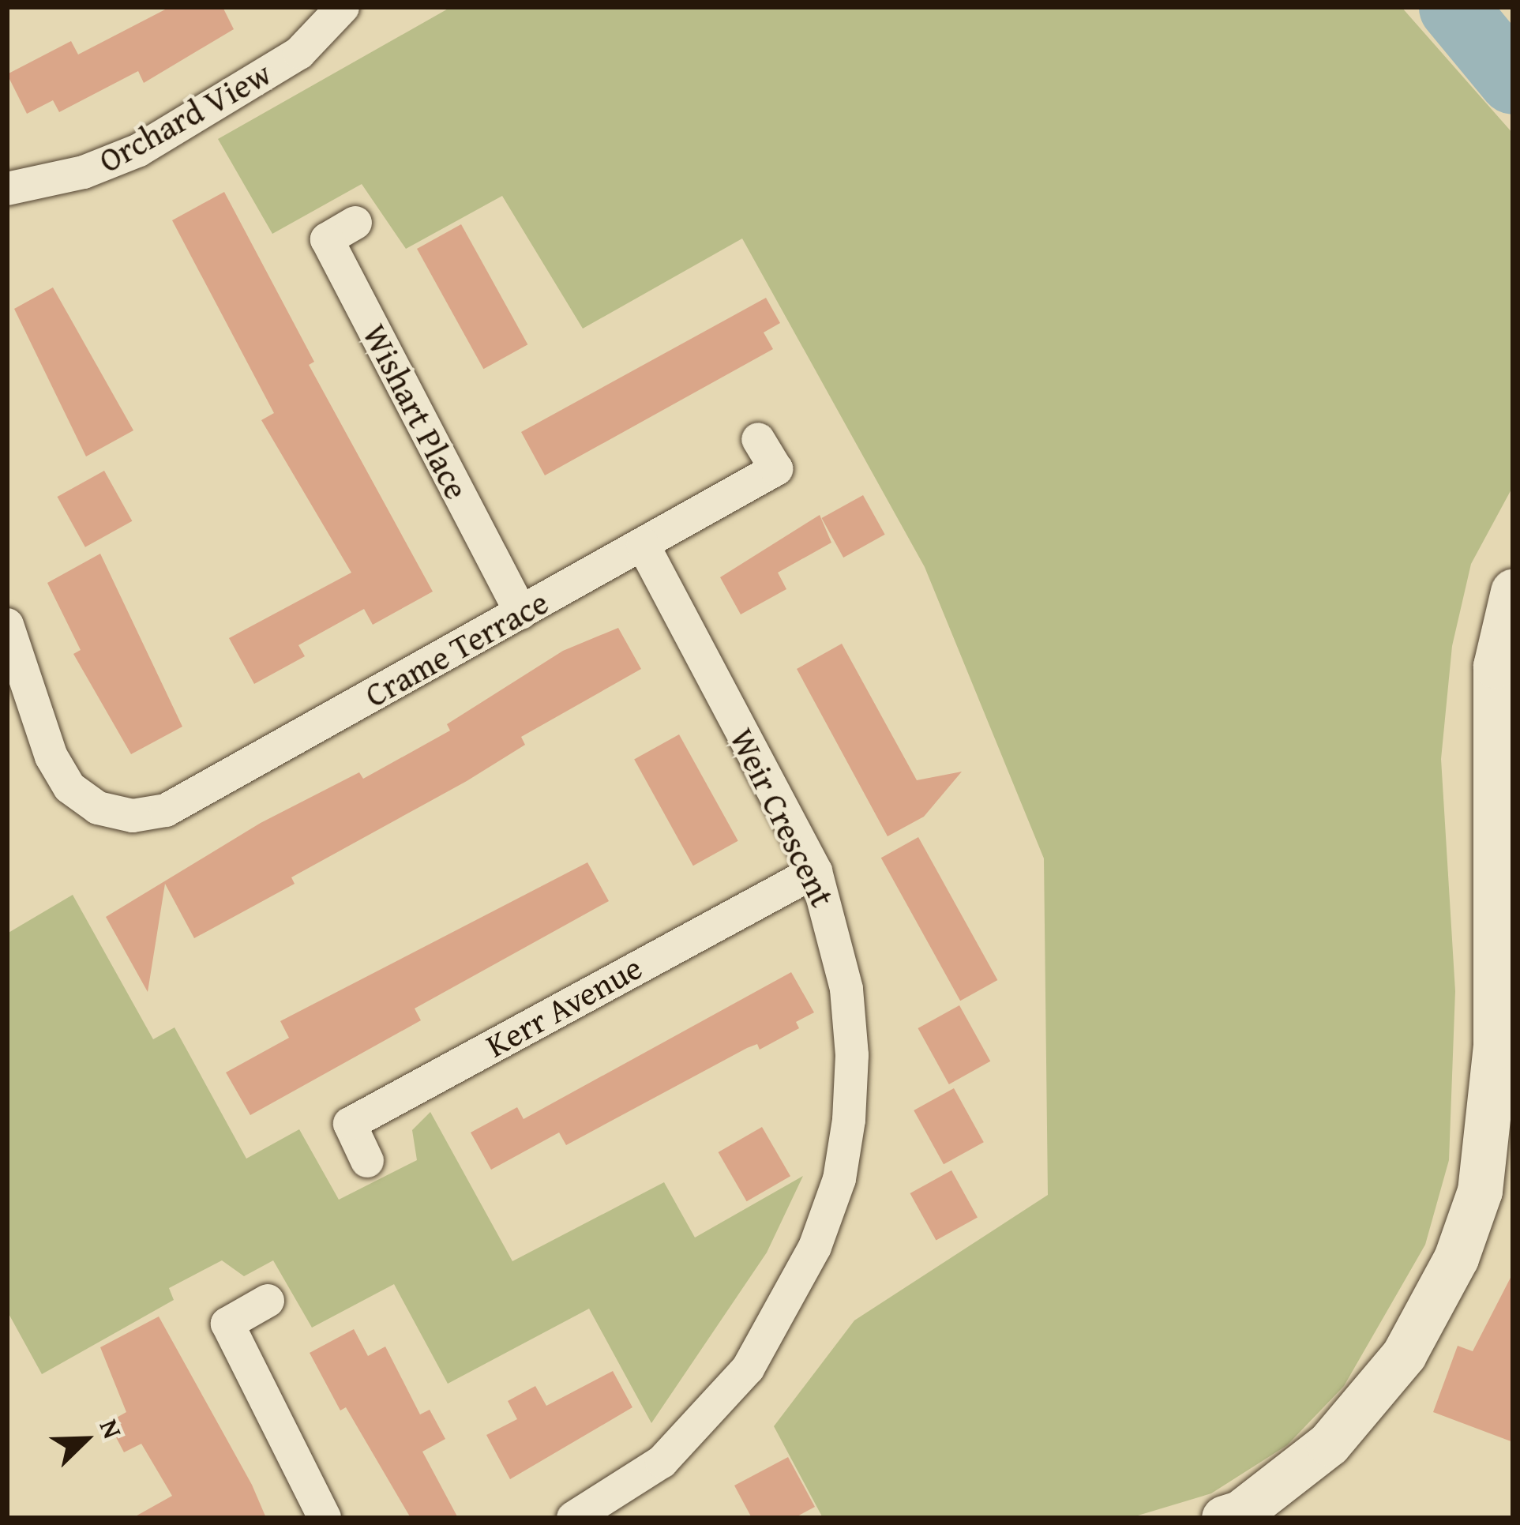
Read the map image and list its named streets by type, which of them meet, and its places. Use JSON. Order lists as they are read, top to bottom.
{
  "streets": {
    "street": [
      "Orchard View",
      "Wishart Place",
      "Crame Terrace",
      "Weir Crescent",
      "Kerr Avenue"
    ]
  },
  "crossings": [
    ["Wishart Place", "Crame Terrace"],
    ["Crame Terrace", "Weir Crescent"],
    ["Weir Crescent", "Kerr Avenue"]
  ],
  "north": "top right"
}
